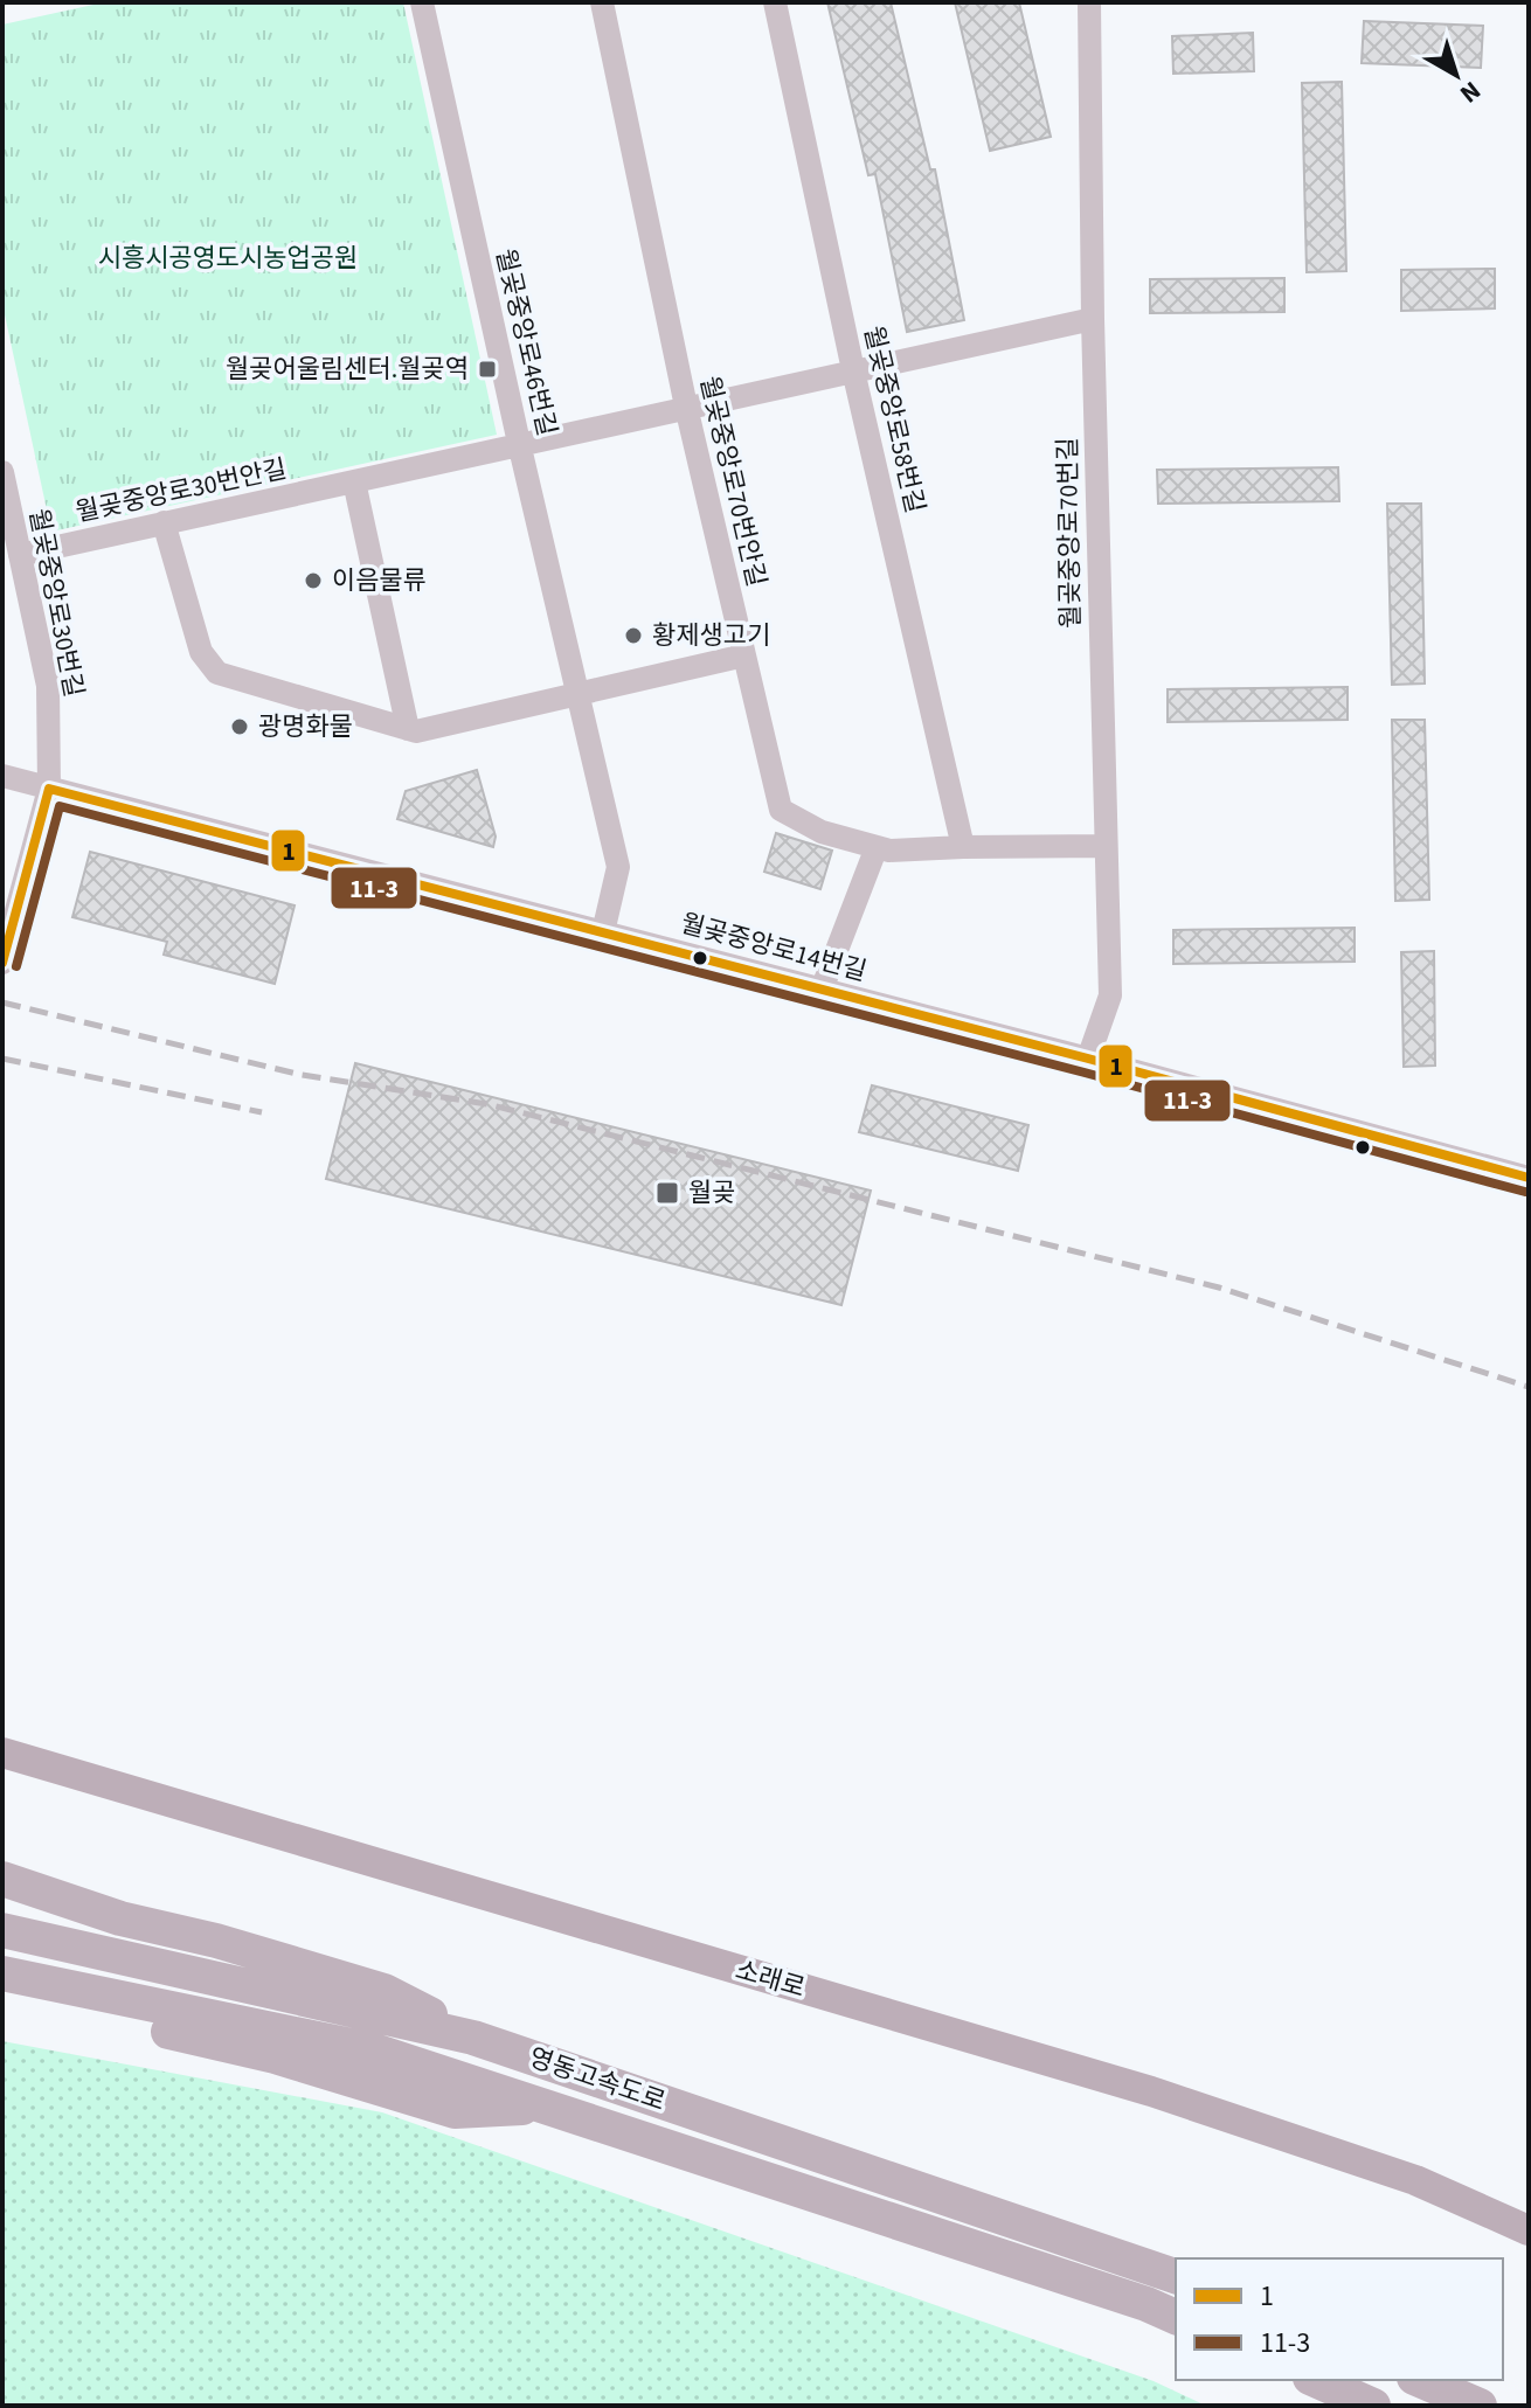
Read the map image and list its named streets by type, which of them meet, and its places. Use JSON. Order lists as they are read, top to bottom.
{
  "streets": {
    "highway": ["영동고속도로"],
    "main road": ["소래로"],
    "street": [
      "월곶중앙로46번길",
      "월곶중앙로58번길",
      "월곶중앙로70번안길",
      "월곶중앙로30번안길",
      "월곶중앙로70번길",
      "월곶중앙로30번길",
      "월곶중앙로14번길"
    ]
  },
  "crossings": [
    ["월곶중앙로46번길", "월곶중앙로30번안길"],
    ["월곶중앙로46번길", "월곶중앙로14번길"],
    ["월곶중앙로58번길", "월곶중앙로70번안길"],
    ["월곶중앙로58번길", "월곶중앙로30번안길"],
    ["월곶중앙로70번안길", "월곶중앙로30번안길"],
    ["월곶중앙로70번안길", "월곶중앙로70번길"],
    ["월곶중앙로30번안길", "월곶중앙로70번길"],
    ["월곶중앙로30번안길", "월곶중앙로30번길"],
    ["월곶중앙로70번길", "월곶중앙로14번길"],
    ["월곶중앙로30번길", "월곶중앙로14번길"]
  ],
  "parks": ["시흥시공영도시농업공원"],
  "places": {
    "transit": ["월곶어울림센터.월곶역", "월곶"],
    "other": ["이음물류", "황제생고기", "광명화물"]
  },
  "lines": ["transit line 1", "transit line 11-3"],
  "legend": ["1", "11-3"],
  "north": "bottom right"
}
